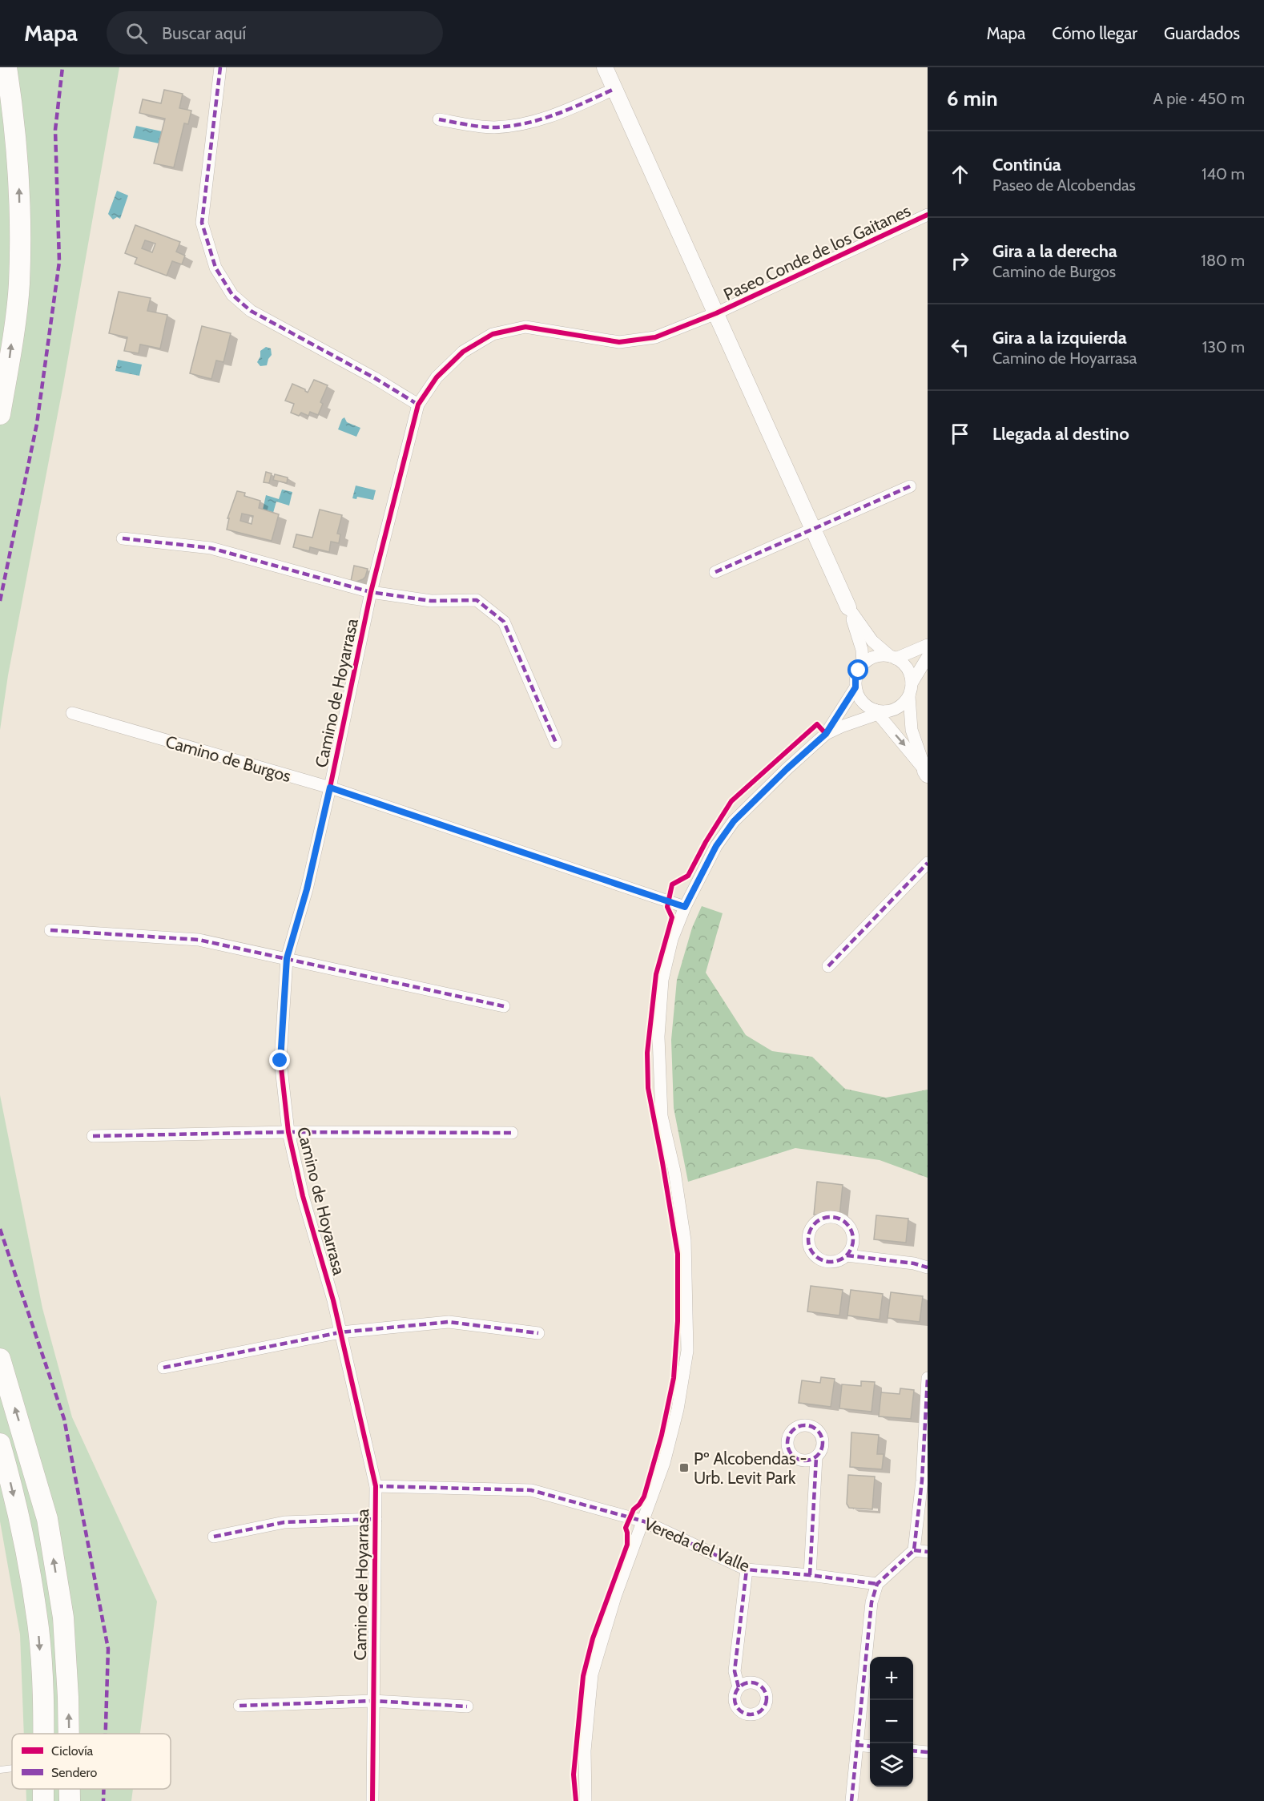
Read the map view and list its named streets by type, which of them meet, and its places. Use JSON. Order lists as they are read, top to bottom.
{
  "streets": {
    "street": [
      "Paseo Conde de los Gaitanes",
      "Camino de Hoyarrasa",
      "Camino de Burgos",
      "Vereda del Valle"
    ]
  },
  "crossings": [
    ["Paseo Conde de los Gaitanes", "Camino de Hoyarrasa"],
    ["Camino de Hoyarrasa", "Camino de Burgos"],
    ["Camino de Hoyarrasa", "Vereda del Valle"]
  ],
  "places": {
    "transit": ["Pº Alcobendas - Urb. Levit Park"]
  },
  "legend": ["Ciclovía", "Sendero"],
  "page": {
    "header": "Mapa",
    "search": "Buscar aquí",
    "nav": ["Mapa", "Cómo llegar", "Guardados"],
    "heading": ["6 min", "A pie · 450 m"],
    "list": [
      ["Continúa", "Paseo de Alcobendas", "140 m"],
      ["Gira a la derecha", "Camino de Burgos", "180 m"],
      ["Gira a la izquierda", "Camino de Hoyarrasa", "130 m"],
      "Llegada al destino"
    ],
    "map_buttons": ["+", "−"]
  }
}
